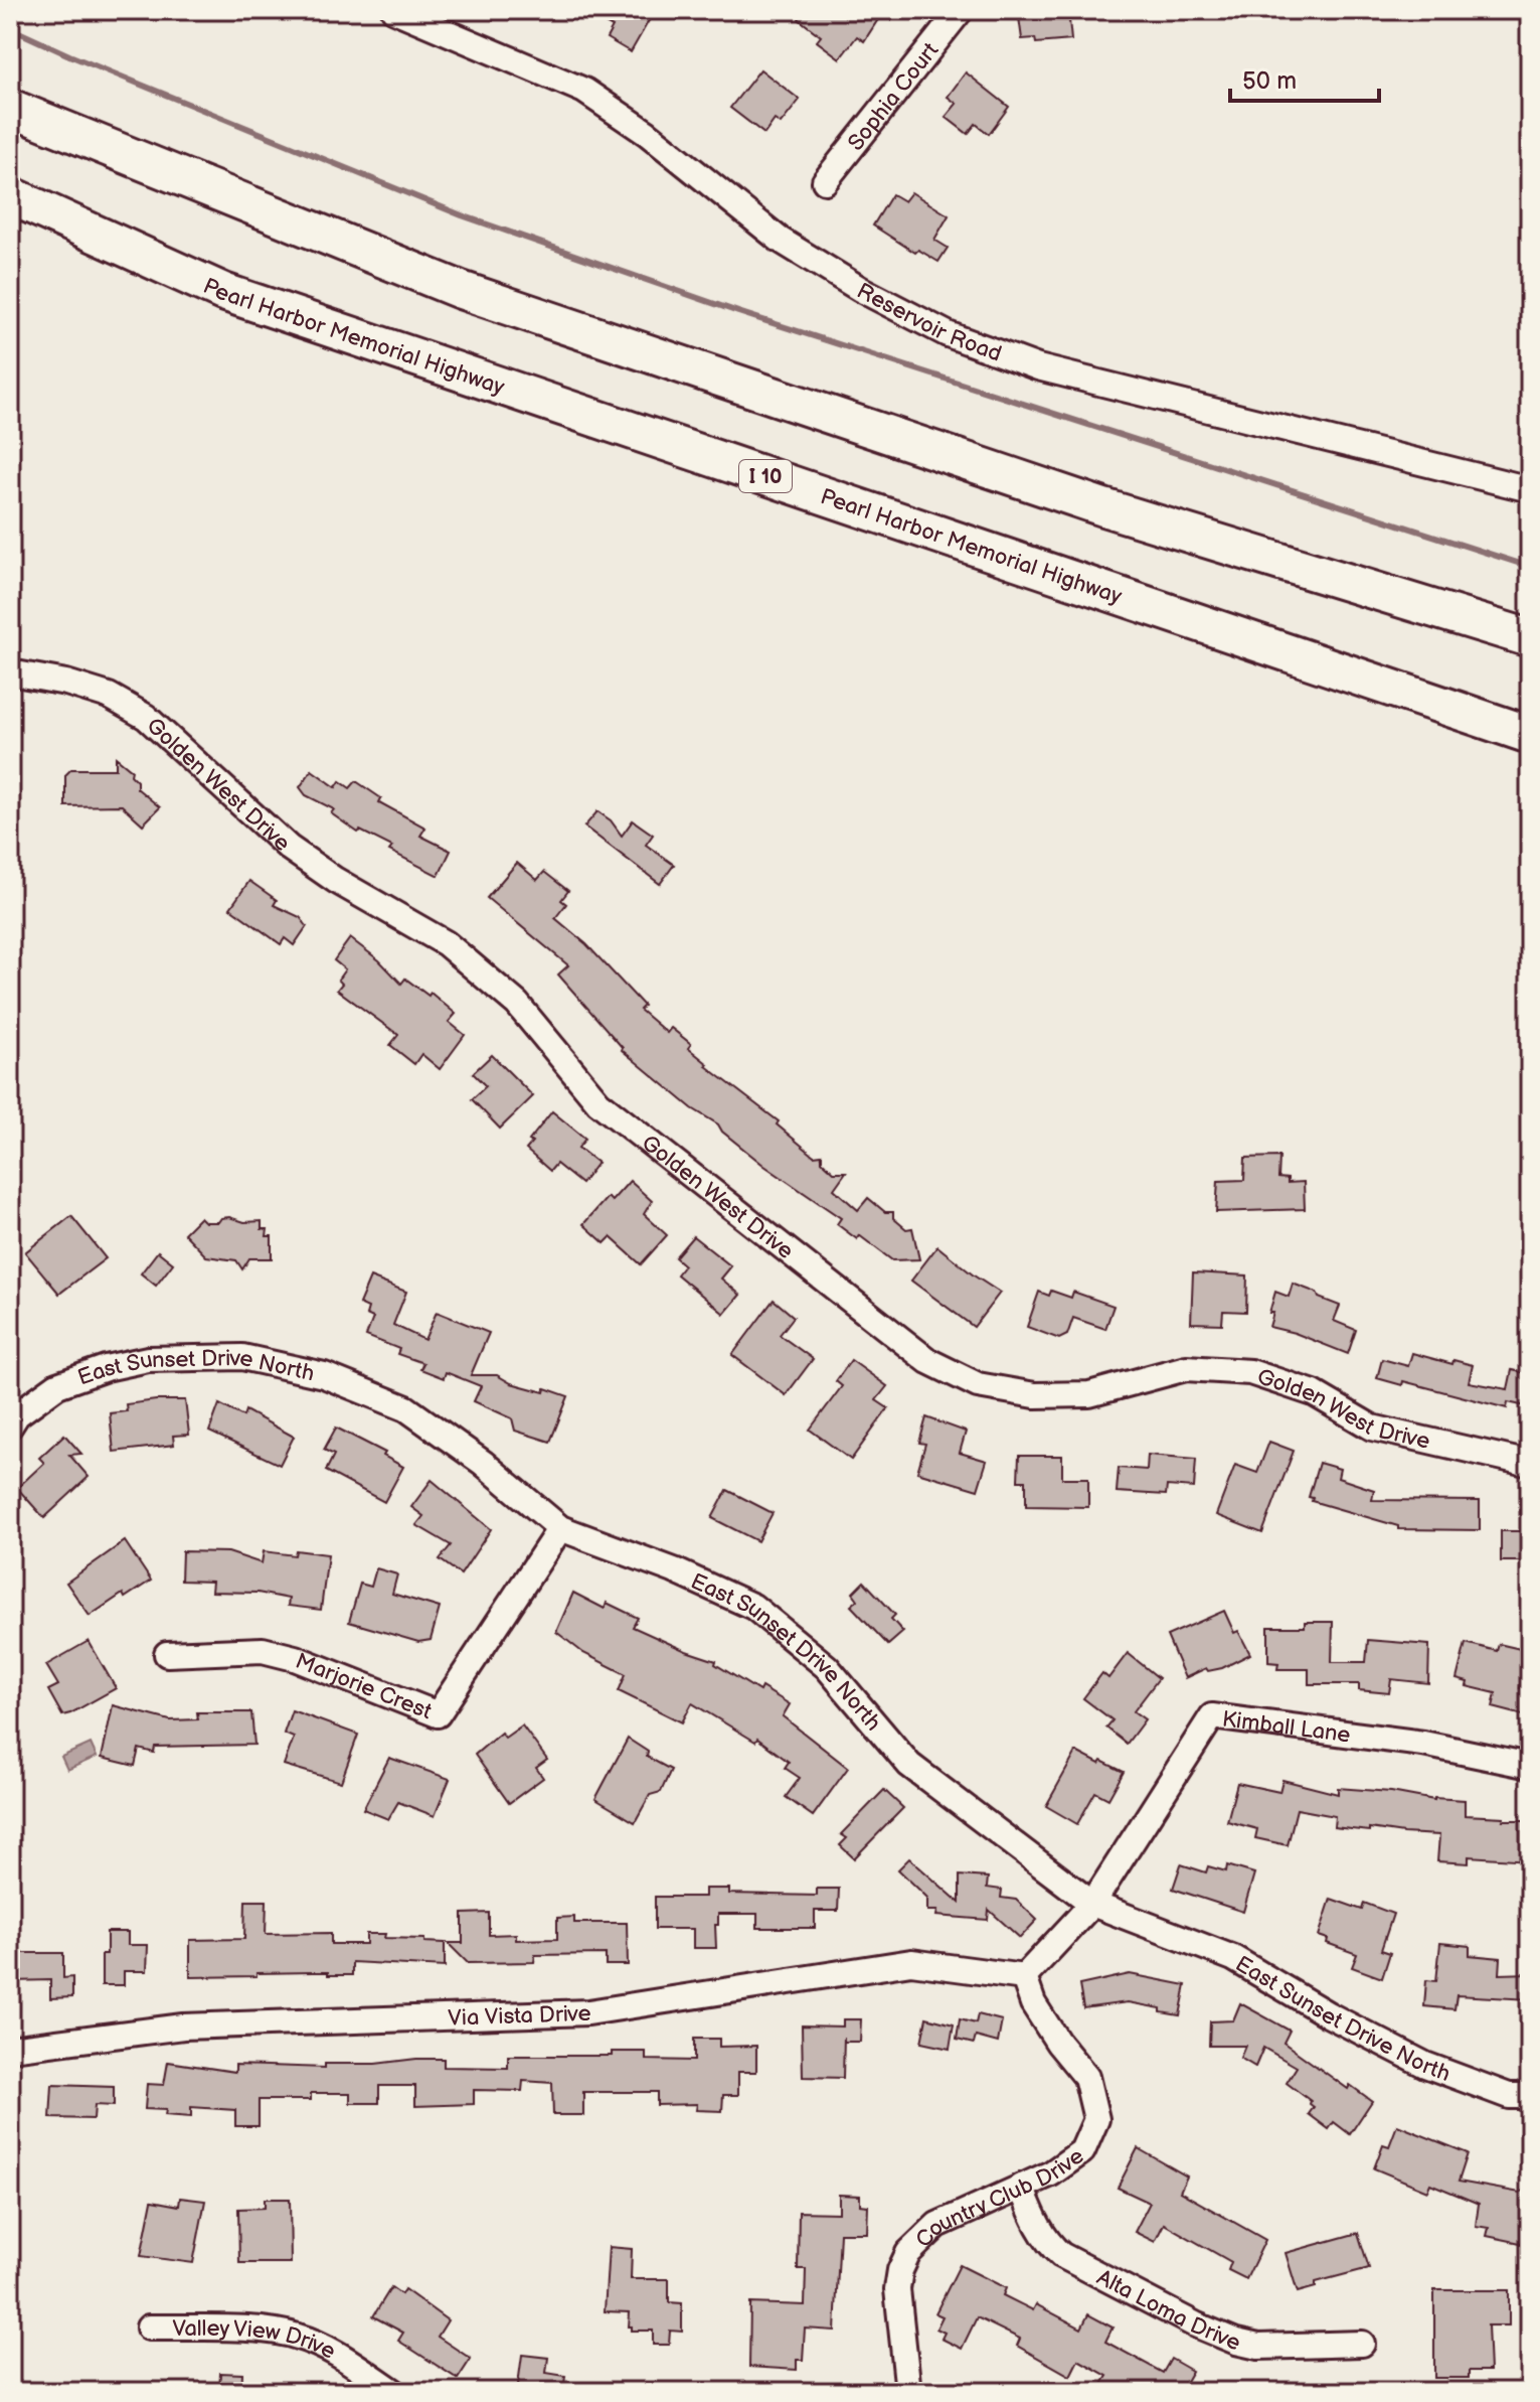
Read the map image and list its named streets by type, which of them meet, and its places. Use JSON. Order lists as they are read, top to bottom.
{
  "streets": {
    "highway": ["Pearl Harbor Memorial Highway", "I 10"],
    "street": [
      "Sophia Court",
      "Reservoir Road",
      "Golden West Drive",
      "East Sunset Drive North",
      "Marjorie Crest",
      "Kimball Lane",
      "Via Vista Drive",
      "Country Club Drive",
      "Alta Loma Drive",
      "Valley View Drive"
    ]
  },
  "crossings": [
    ["East Sunset Drive North", "Marjorie Crest"],
    ["East Sunset Drive North", "Kimball Lane"],
    ["Via Vista Drive", "Country Club Drive"],
    ["Country Club Drive", "Alta Loma Drive"]
  ],
  "scale_bar": "50 m"
}
